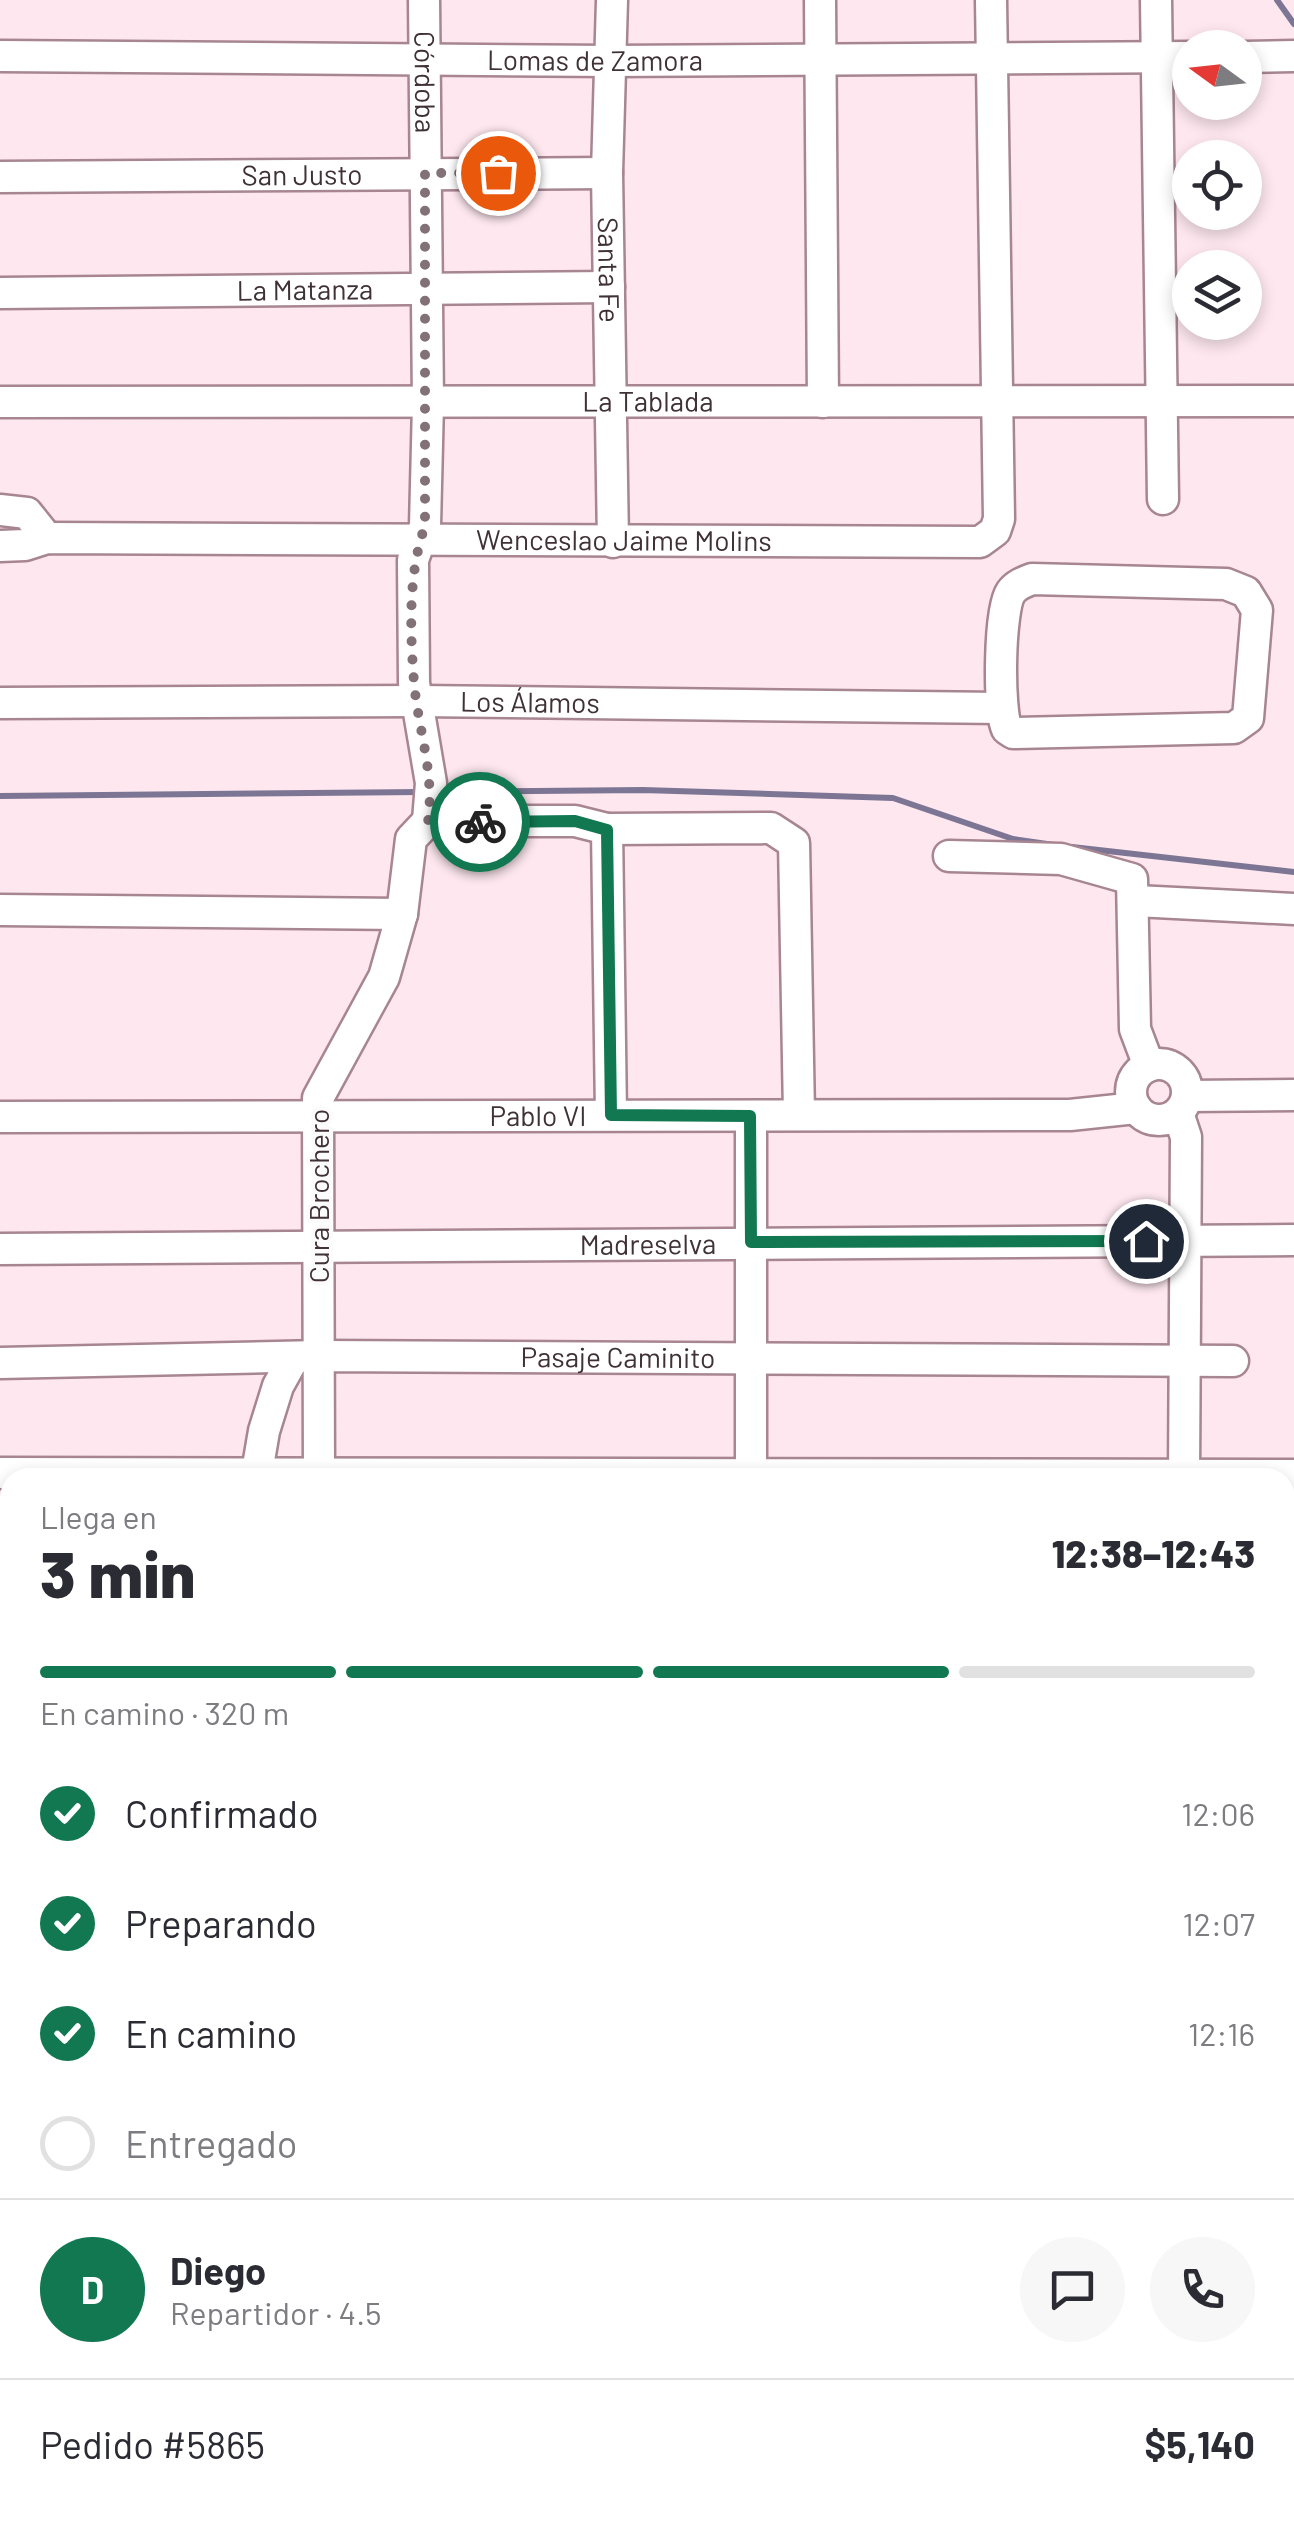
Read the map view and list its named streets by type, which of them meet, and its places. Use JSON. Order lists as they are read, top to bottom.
{
  "streets": {
    "street": [
      "Lomas de Zamora",
      "Córdoba",
      "San Justo",
      "Santa Fe",
      "La Matanza",
      "La Tablada",
      "Wenceslao Jaime Molins",
      "Los Álamos",
      "Pablo VI",
      "Cura Brochero",
      "Madreselva",
      "Pasaje Caminito"
    ]
  },
  "crossings": [
    ["Lomas de Zamora", "Córdoba"],
    ["Lomas de Zamora", "Santa Fe"],
    ["Córdoba", "San Justo"],
    ["Córdoba", "La Matanza"],
    ["Córdoba", "La Tablada"],
    ["Córdoba", "Wenceslao Jaime Molins"],
    ["Córdoba", "Los Álamos"],
    ["Córdoba", "Cura Brochero"],
    ["San Justo", "Santa Fe"],
    ["Santa Fe", "La Matanza"],
    ["Santa Fe", "La Tablada"],
    ["Santa Fe", "Wenceslao Jaime Molins"],
    ["La Tablada", "Wenceslao Jaime Molins"],
    ["Pablo VI", "Cura Brochero"],
    ["Cura Brochero", "Madreselva"],
    ["Cura Brochero", "Pasaje Caminito"]
  ],
  "north": "left",
  "page": {
    "heading": ["3 min", "Llega en", "12:38–12:43"],
    "panel": [
      "Diego",
      "Repartidor · 4.5",
      "Pedido #5865",
      "$5,140"
    ],
    "bar": "En camino · 320 m",
    "list": [
      ["Confirmado", "12:06"],
      ["Preparando", "12:07"],
      ["En camino", "12:16"],
      "Entregado"
    ],
    "round": "D"
  }
}
